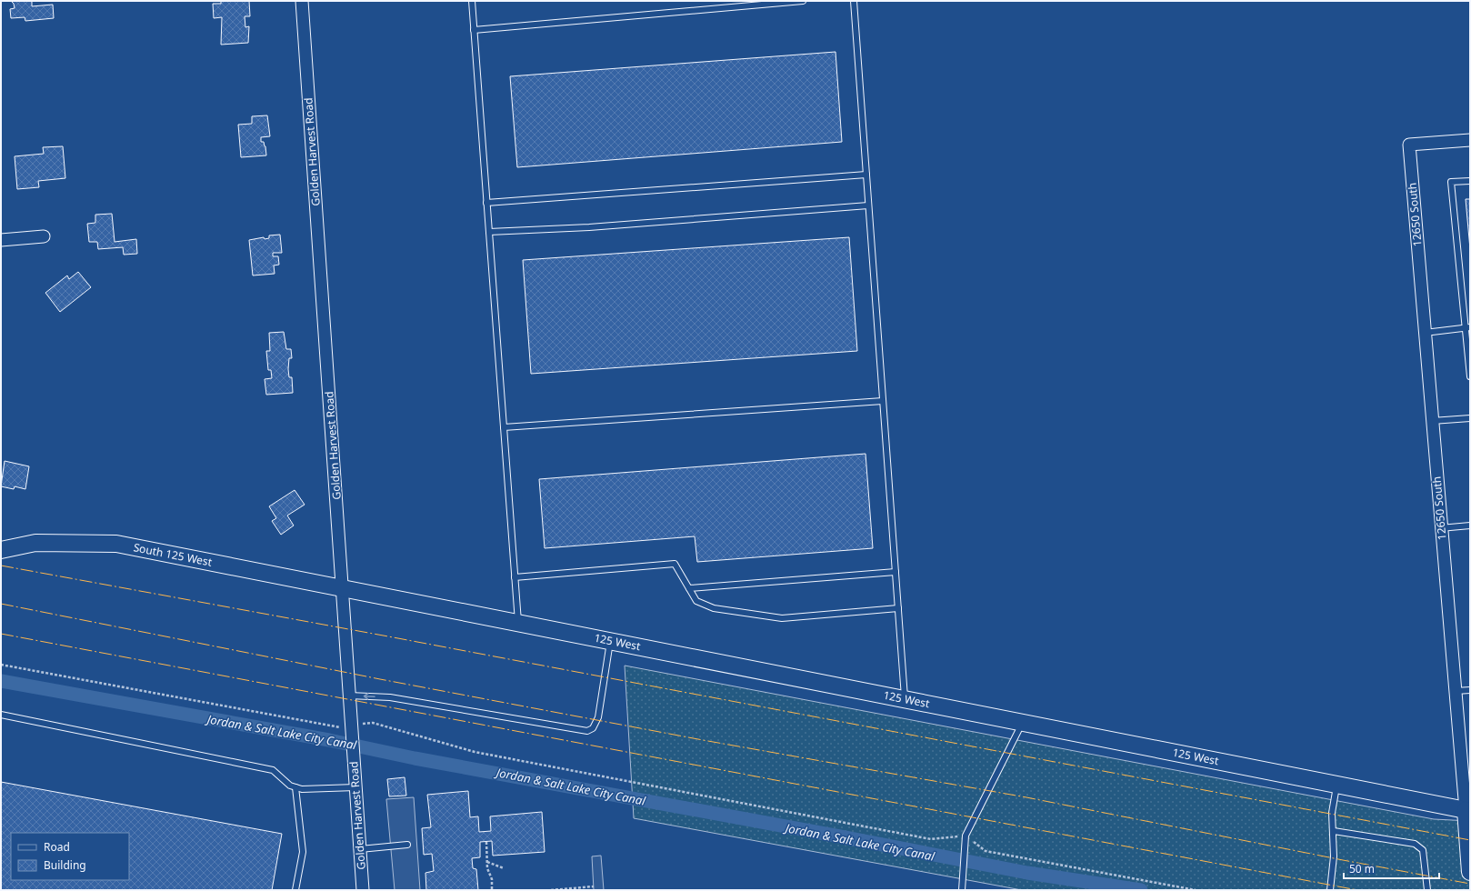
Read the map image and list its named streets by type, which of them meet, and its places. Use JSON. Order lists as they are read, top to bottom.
{
  "streets": {
    "main road": ["12650 South", "South 125 West", "125 West"],
    "street": ["Golden Harvest Road"]
  },
  "crossings": [
    ["Golden Harvest Road", "South 125 West"],
    ["Golden Harvest Road", "125 West"],
    ["12650 South", "125 West"],
    ["South 125 West", "125 West"]
  ],
  "water": ["Jordan & Salt Lake City Canal"],
  "legend": ["Road", "Building"],
  "scale_bar": "50 m"
}
